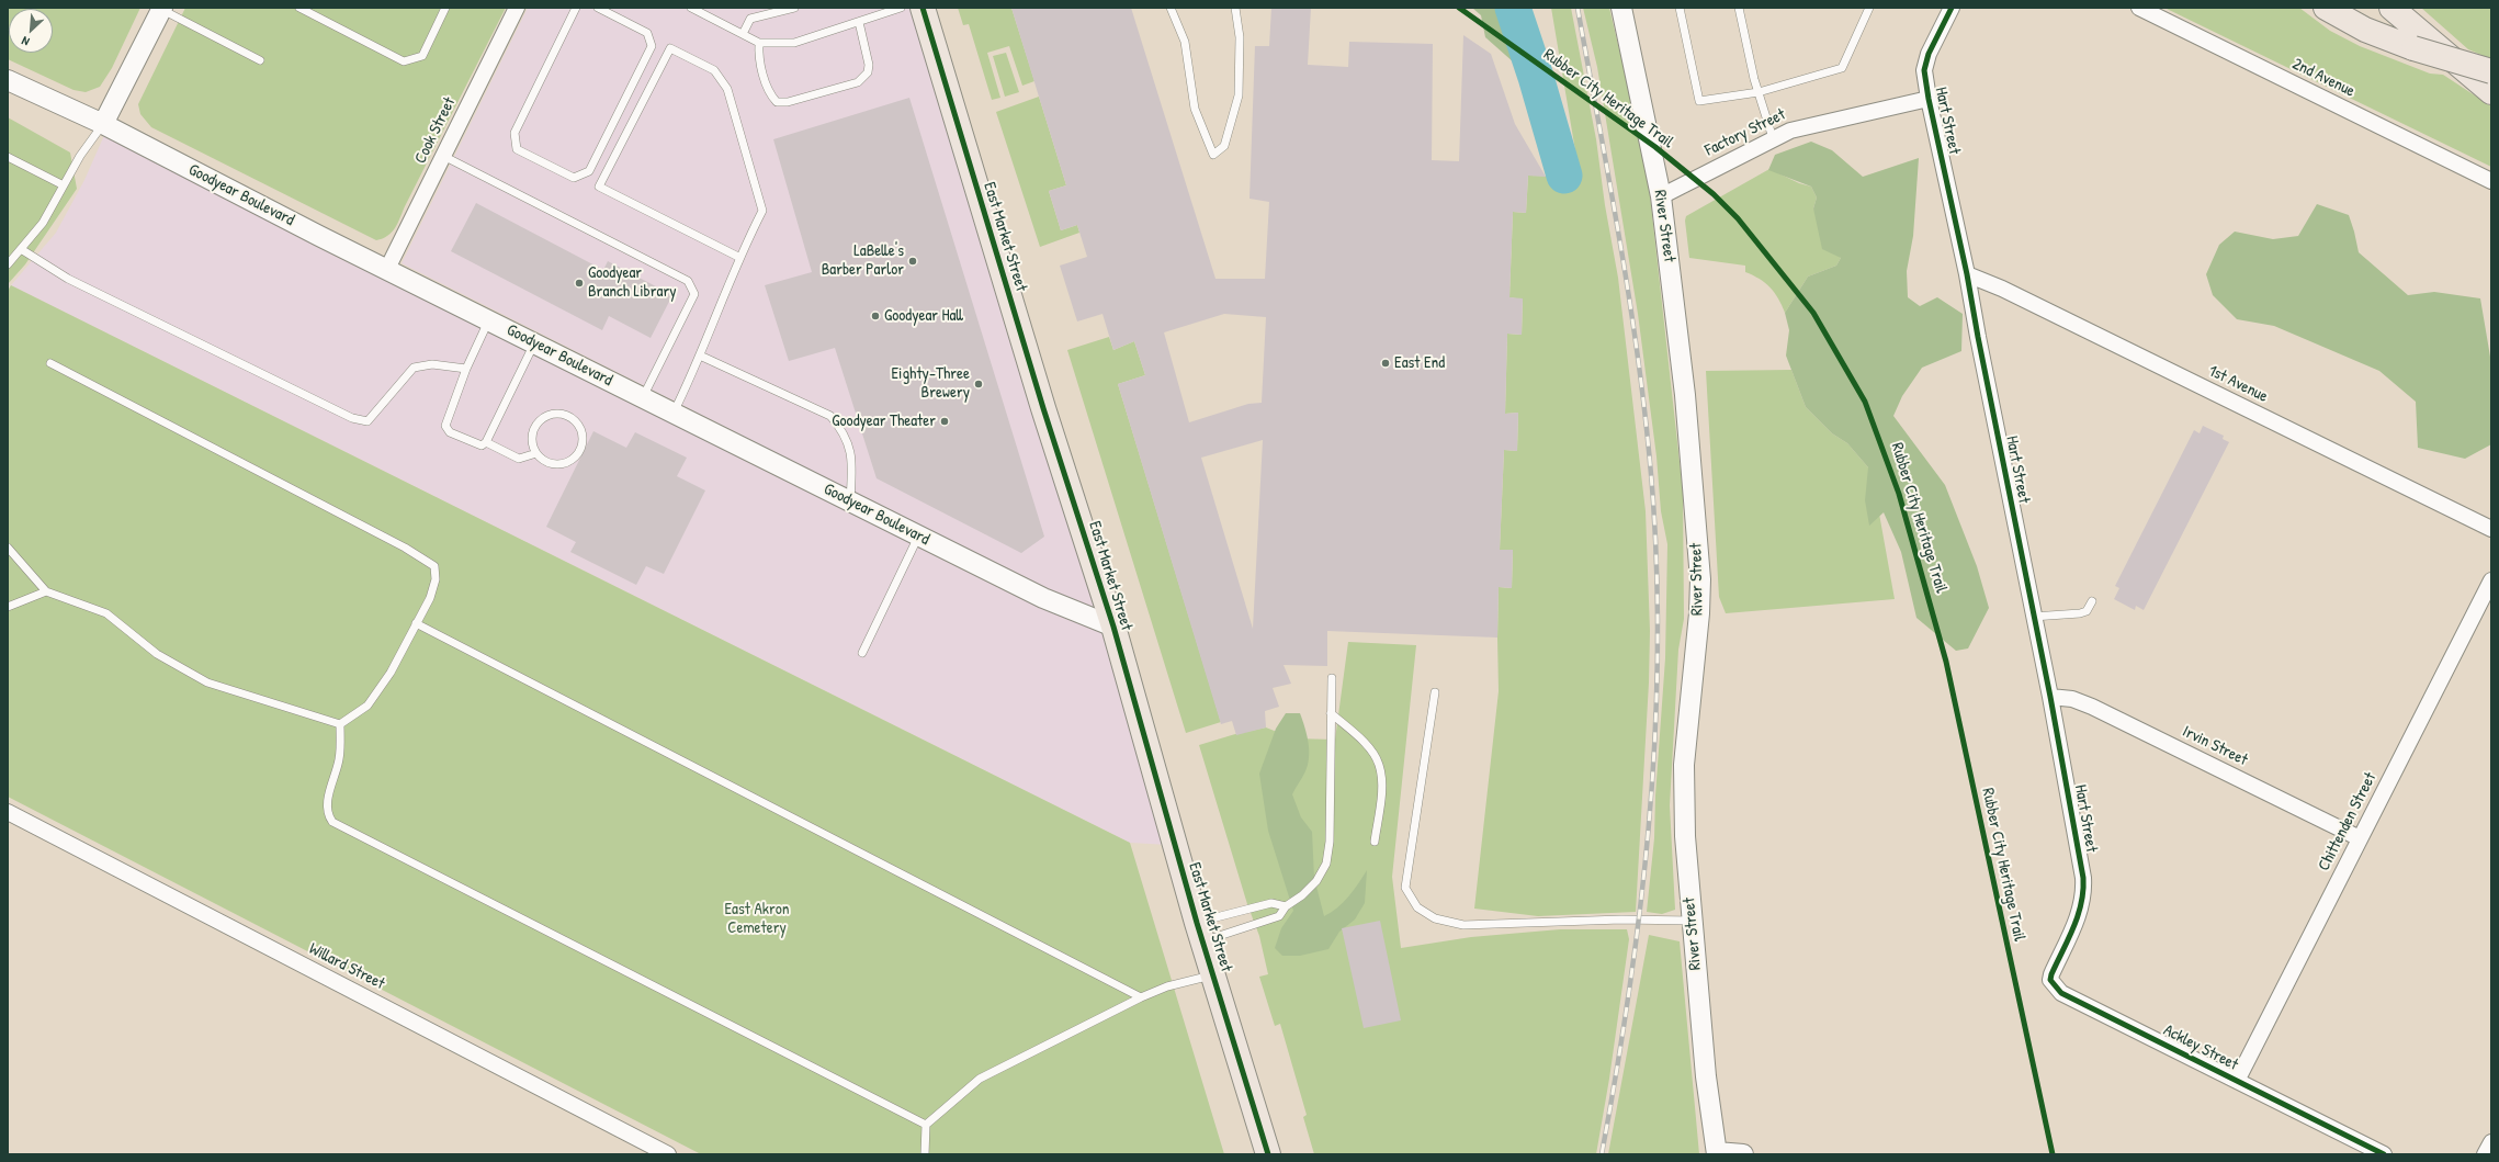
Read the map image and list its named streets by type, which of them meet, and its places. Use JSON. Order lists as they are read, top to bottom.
{
  "streets": {
    "main road": ["East Market Street"],
    "street": [
      "2nd Avenue",
      "Hart Street",
      "Cook Street",
      "Factory Street",
      "Goodyear Boulevard",
      "River Street",
      "1st Avenue",
      "Irvin Street",
      "Chittenden Street",
      "Willard Street",
      "Ackley Street"
    ],
    "cycle path": ["Rubber City Heritage Trail"]
  },
  "crossings": [
    ["Hart Street", "Factory Street"],
    ["Hart Street", "1st Avenue"],
    ["Hart Street", "Irvin Street"],
    ["Hart Street", "Ackley Street"],
    ["Cook Street", "Goodyear Boulevard"],
    ["Factory Street", "River Street"],
    ["Goodyear Boulevard", "East Market Street"],
    ["Irvin Street", "Chittenden Street"],
    ["Chittenden Street", "Ackley Street"]
  ],
  "parks": ["East Akron Cemetery"],
  "places": [
    "LaBelle's Barber Parlor",
    "Goodyear Branch Library",
    "Goodyear Hall",
    "East End",
    "Eighty-Three Brewery",
    "Goodyear Theater"
  ],
  "north": "bottom left"
}
